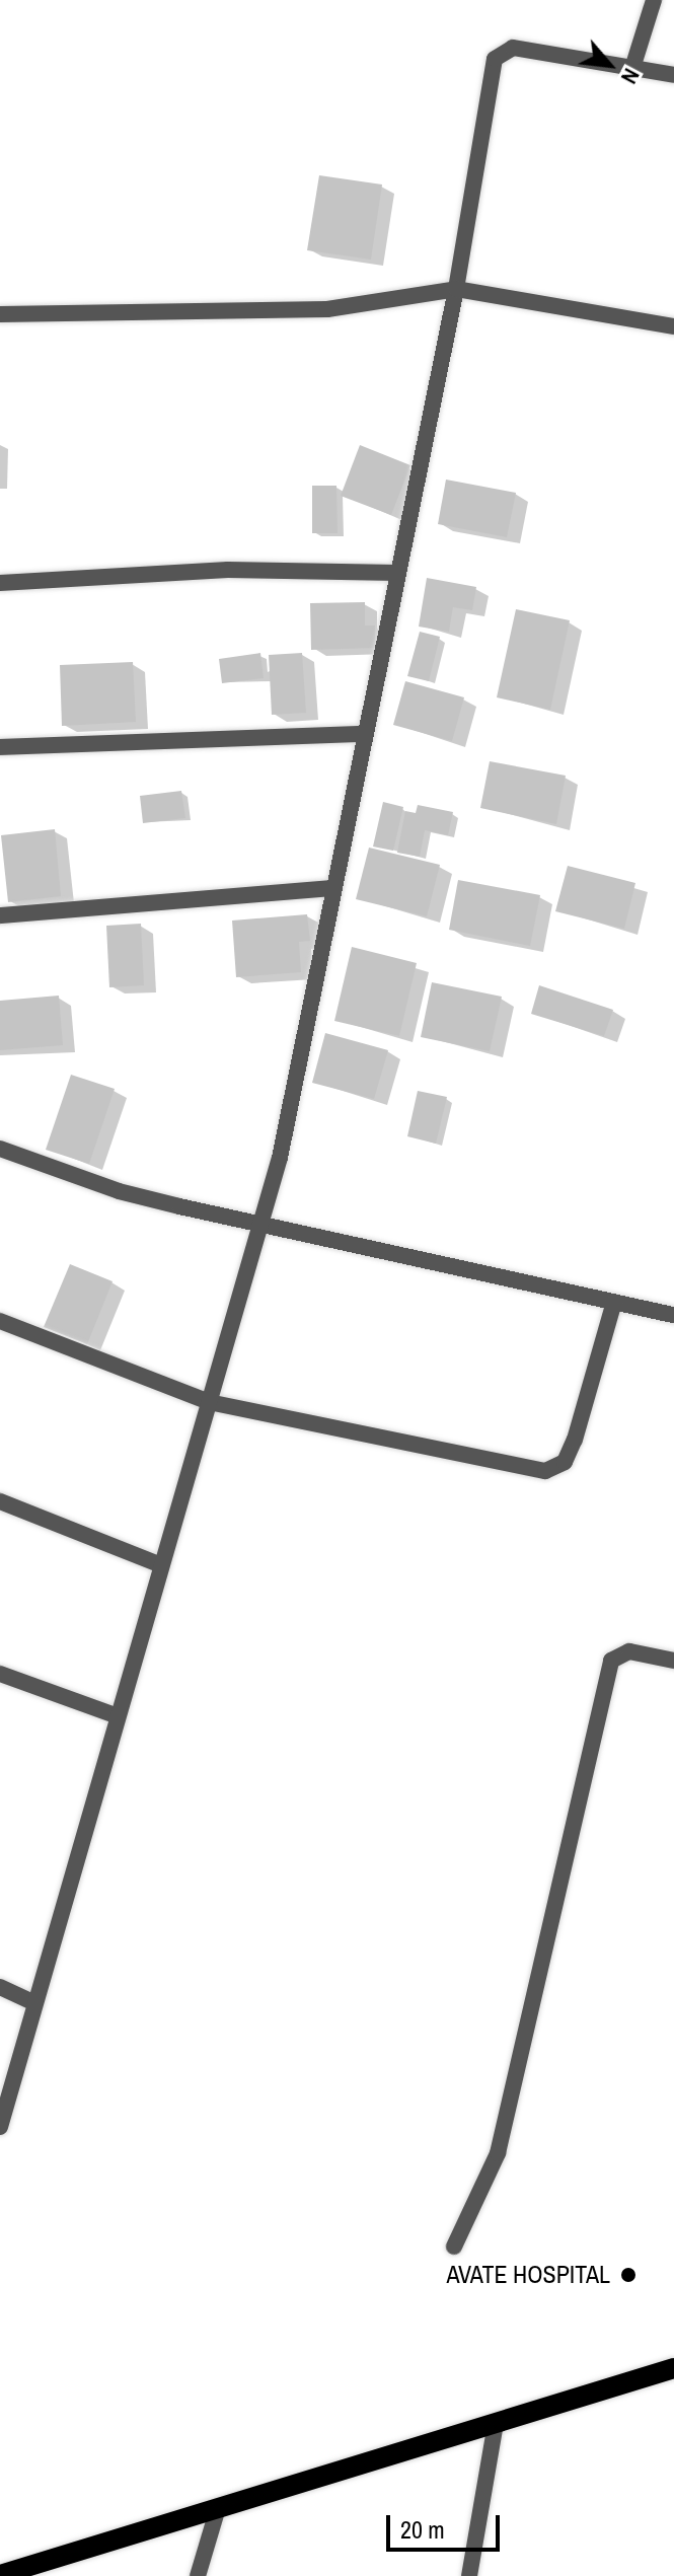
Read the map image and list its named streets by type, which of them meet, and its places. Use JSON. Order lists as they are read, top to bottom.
{
  "places": ["AVATE HOSPITAL"],
  "scale_bar": "20 m",
  "north": "bottom right"
}
